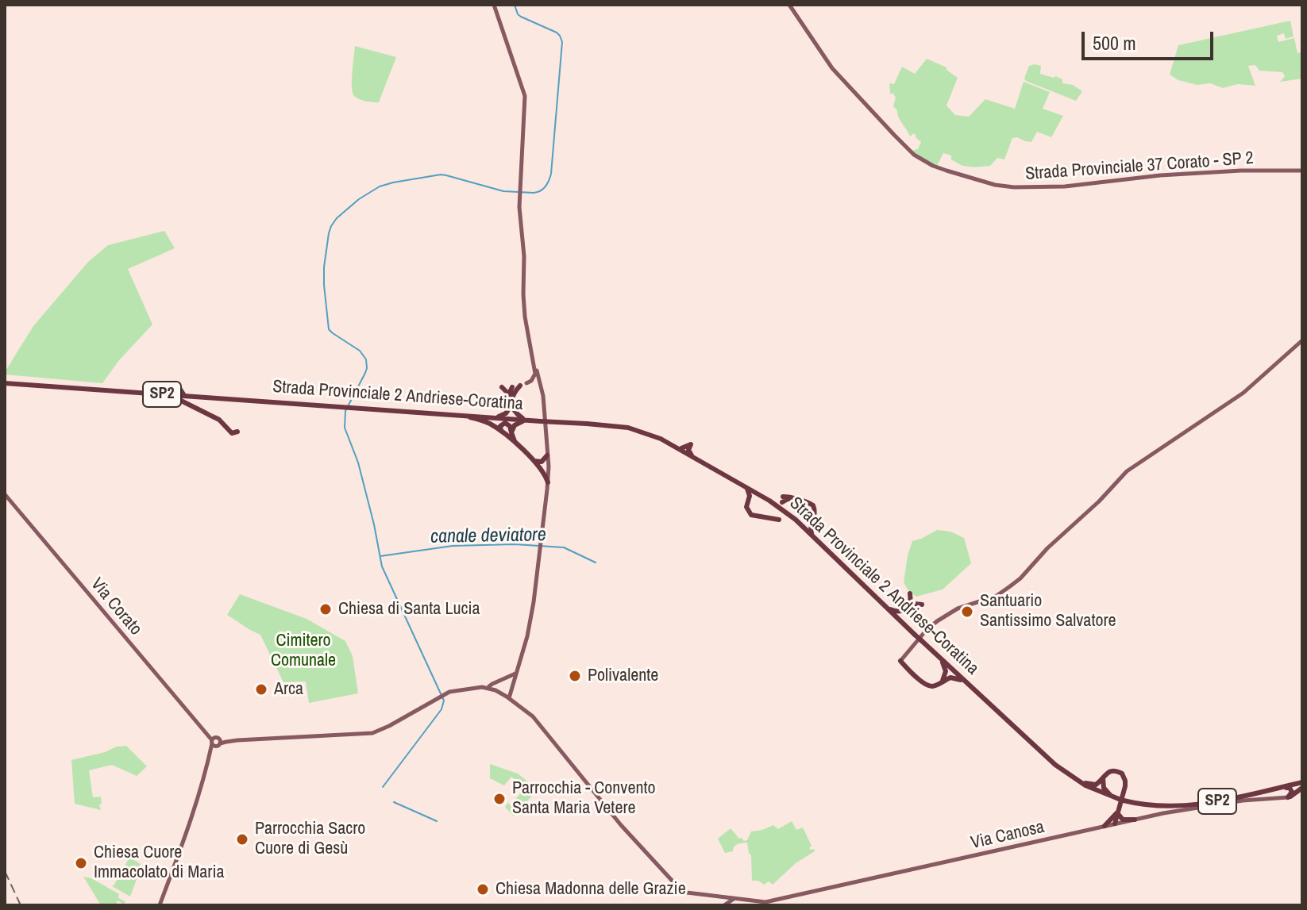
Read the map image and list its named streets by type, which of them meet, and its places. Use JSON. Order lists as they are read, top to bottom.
{
  "streets": {
    "main road": [
      "Strada Provinciale 37 Corato - SP 2",
      "SP2",
      "Strada Provinciale 2 Andriese-Coratina",
      "Via Corato",
      "Via Canosa"
    ]
  },
  "water": ["canale deviatore"],
  "parks": ["Cimitero Comunale"],
  "places": [
    "Chiesa di Santa Lucia",
    "Santuario Santissimo Salvatore",
    "Polivalente",
    "Arca",
    "Parrocchia - Convento Santa Maria Vetere",
    "Parrocchia Sacro Cuore di Gesù",
    "Chiesa Cuore Immacolato di Maria",
    "Chiesa Madonna delle Grazie"
  ],
  "scale_bar": "500 m"
}
